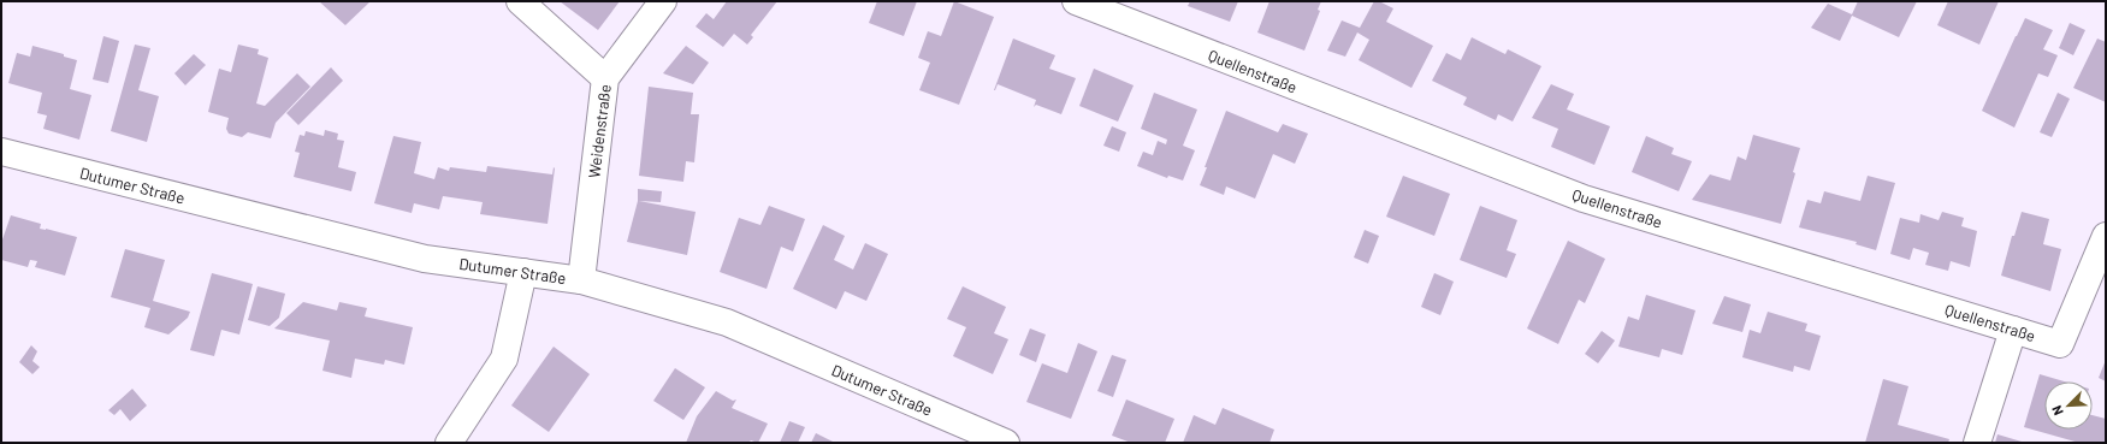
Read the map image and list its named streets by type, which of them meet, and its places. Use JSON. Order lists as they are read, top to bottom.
{
  "streets": {
    "street": ["Quellenstraße", "Weidenstraße", "Dutumer Straße"]
  },
  "crossings": [
    ["Weidenstraße", "Dutumer Straße"]
  ],
  "north": "bottom left"
}
